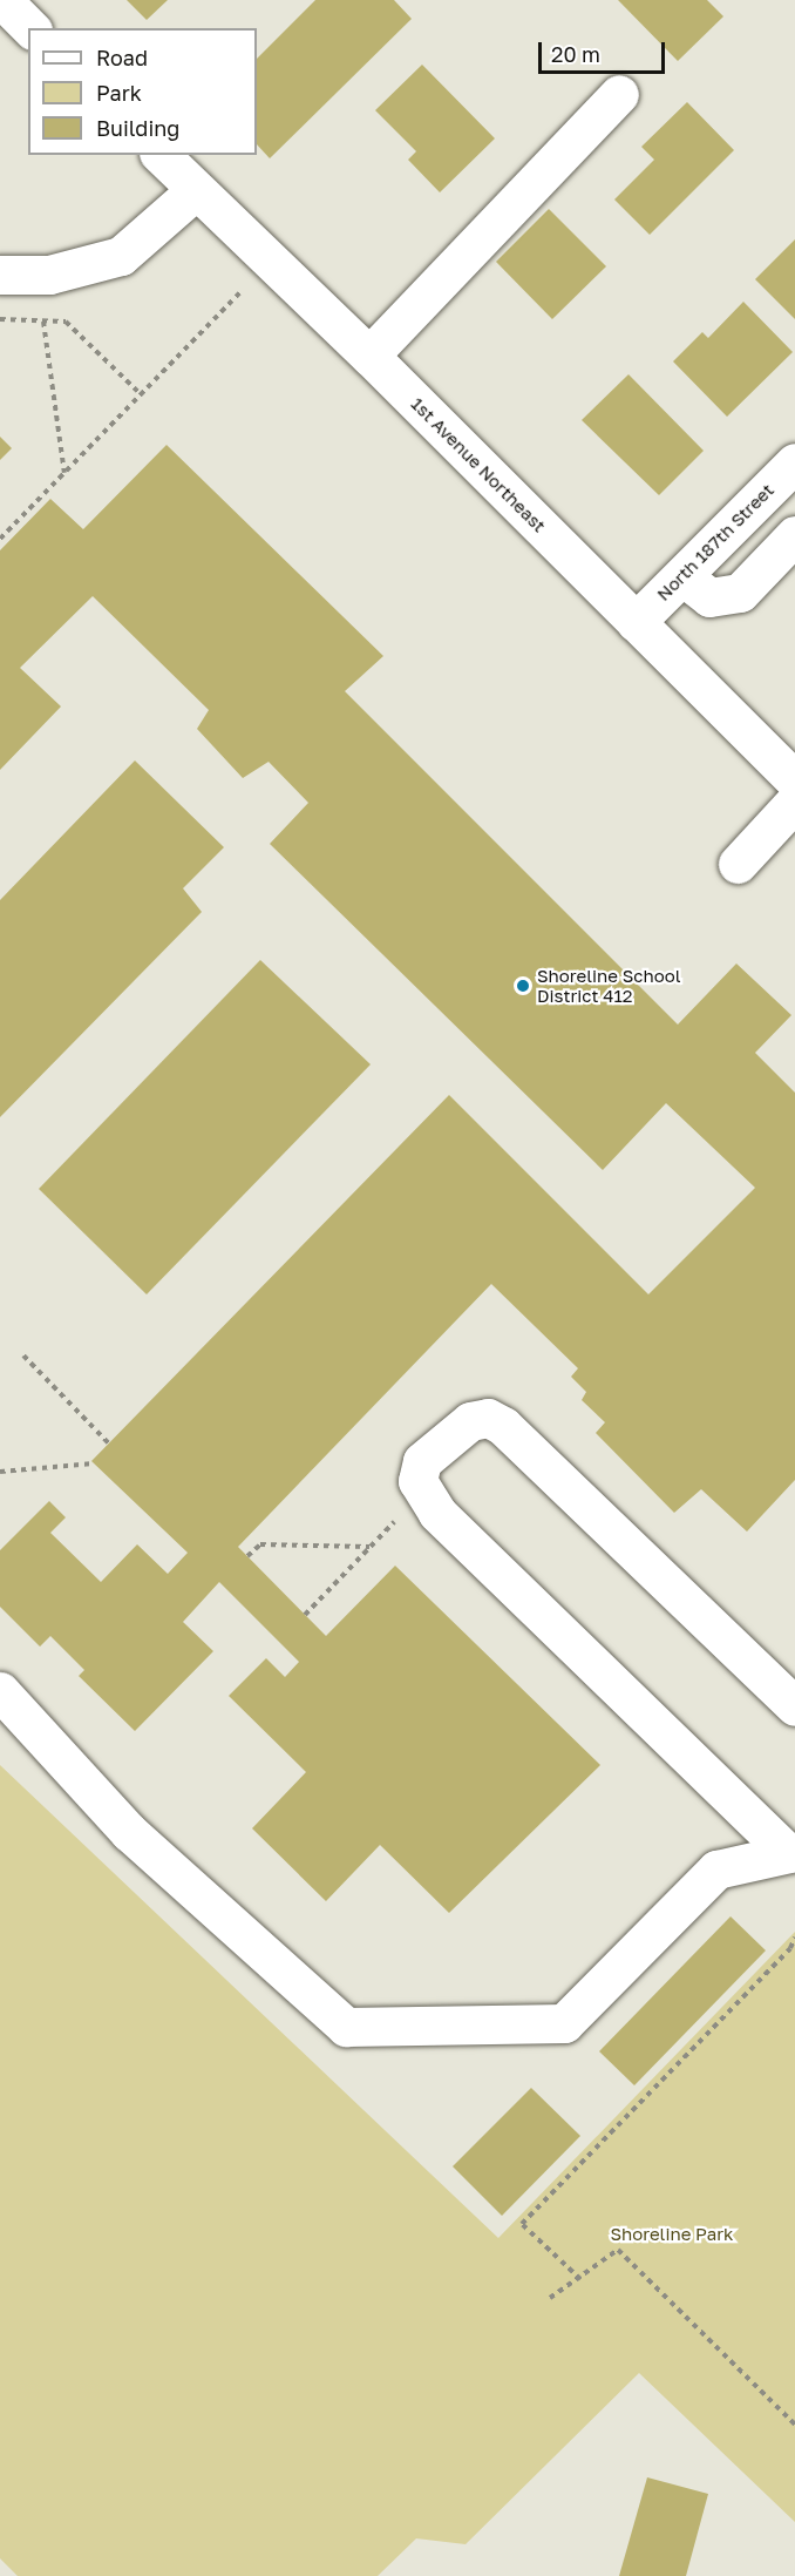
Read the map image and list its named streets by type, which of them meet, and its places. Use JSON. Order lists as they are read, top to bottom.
{
  "streets": {
    "street": ["1st Avenue Northeast", "North 187th Street"]
  },
  "crossings": [
    ["1st Avenue Northeast", "North 187th Street"]
  ],
  "parks": ["Shoreline Park"],
  "places": ["Shoreline School District 412"],
  "legend": ["Road", "Park", "Building"],
  "scale_bar": "20 m"
}
